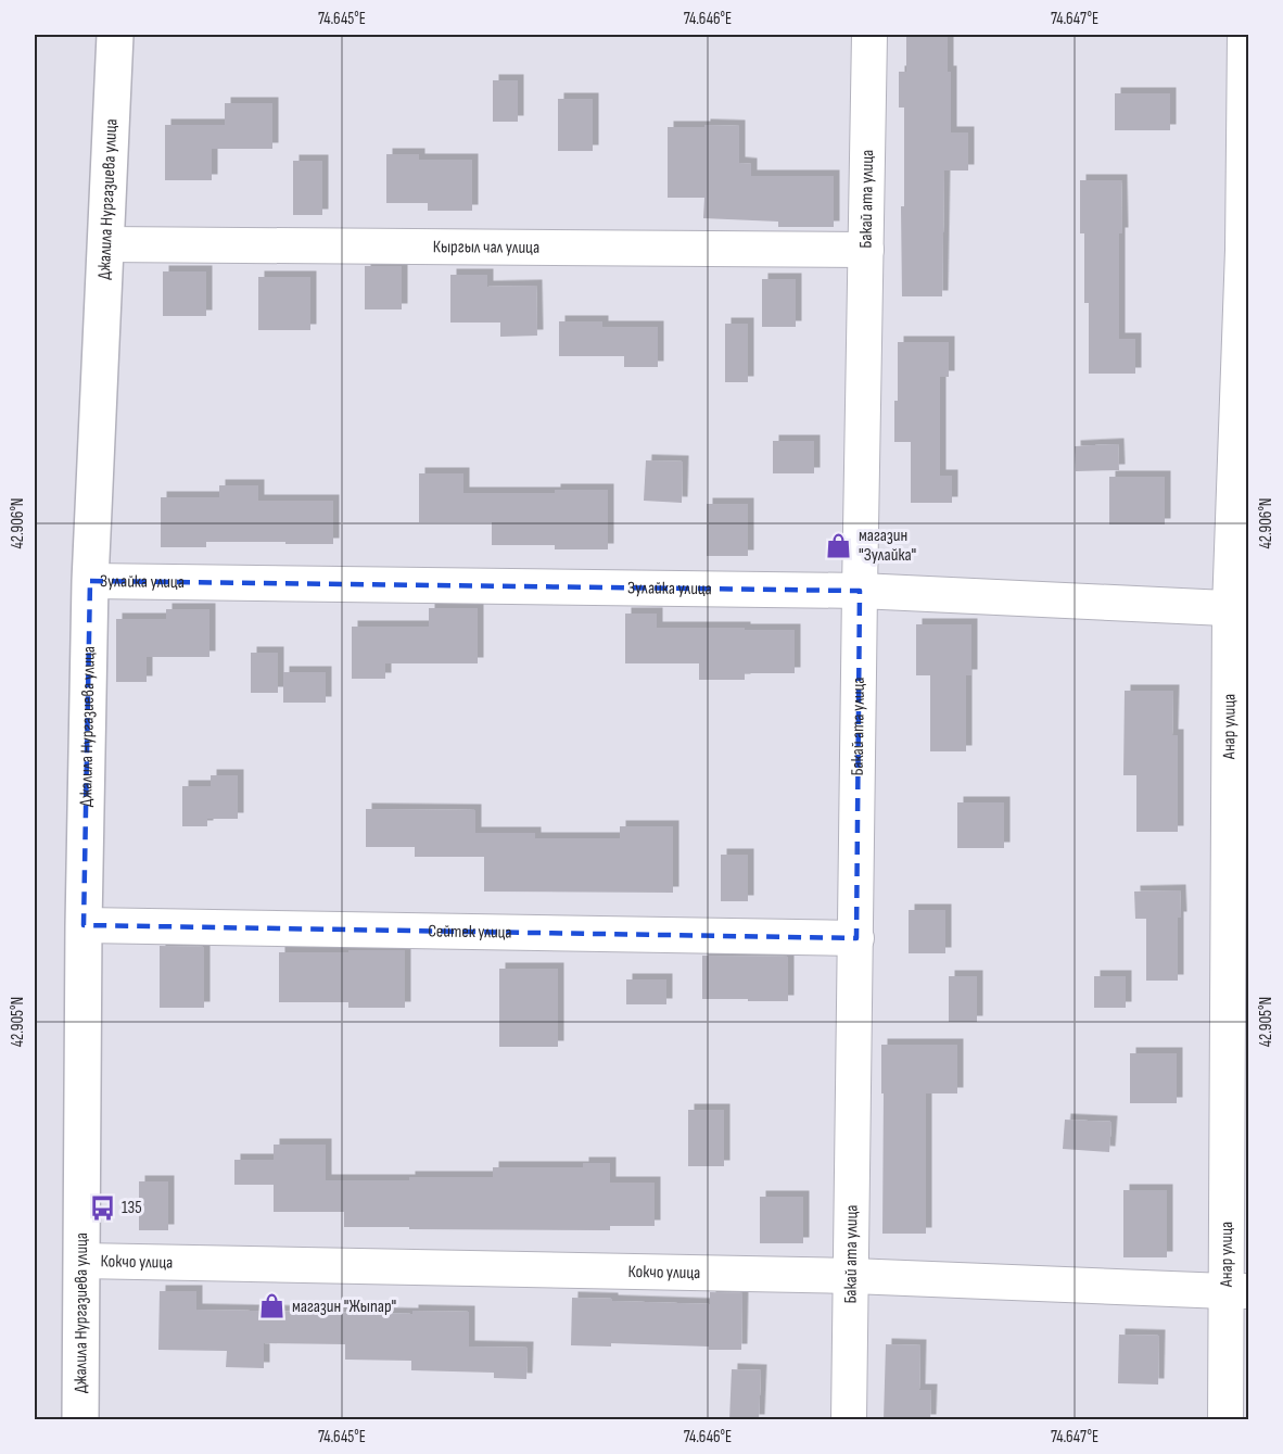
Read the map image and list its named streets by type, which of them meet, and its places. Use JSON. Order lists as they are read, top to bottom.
{
  "streets": {
    "street": [
      "Джалила Нургазиева улица",
      "Бакай ата улица",
      "Кыргыл чал улица",
      "Зулайка улица",
      "Анар улица",
      "Сейтек улица",
      "Кокчо улица"
    ]
  },
  "crossings": [
    ["Джалила Нургазиева улица", "Кыргыл чал улица"],
    ["Джалила Нургазиева улица", "Зулайка улица"],
    ["Джалила Нургазиева улица", "Сейтек улица"],
    ["Джалила Нургазиева улица", "Кокчо улица"],
    ["Бакай ата улица", "Кыргыл чал улица"],
    ["Бакай ата улица", "Зулайка улица"],
    ["Бакай ата улица", "Сейтек улица"],
    ["Бакай ата улица", "Кокчо улица"],
    ["Зулайка улица", "Анар улица"],
    ["Анар улица", "Кокчо улица"]
  ],
  "places": {
    "shop": ["магазин \"Зулайка\"", "магазин \"Жыпар\""],
    "bus stop": ["135"]
  },
  "coordinates": [
    "74.645°E",
    "74.646°E",
    "74.647°E",
    "42.906°N",
    "42.905°N"
  ]
}
